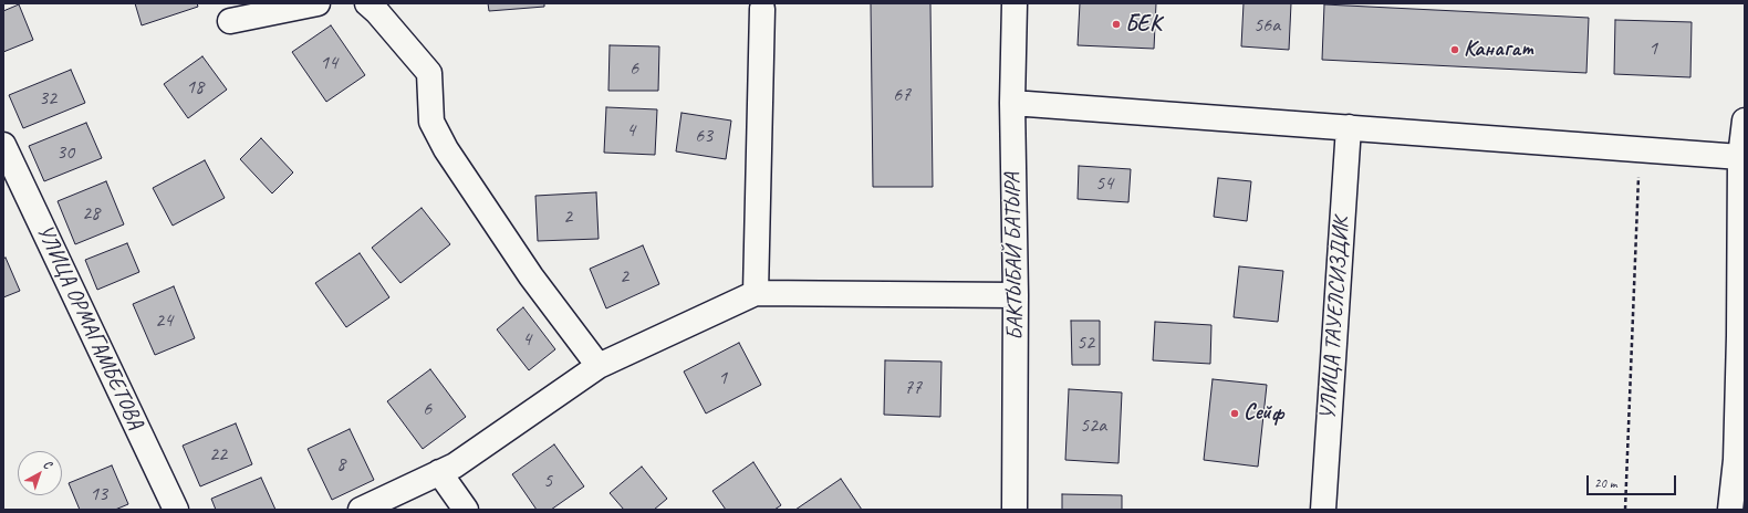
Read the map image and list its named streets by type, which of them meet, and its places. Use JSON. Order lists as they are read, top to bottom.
{
  "streets": {
    "street": ["БАКТЫБАЙ БАТЫРА", "УЛИЦА ТАУЕЛСИЗДИК", "УЛИЦА ОРМАГАМБЕТОВА"]
  },
  "places": ["БЕК", "Канагат", "Сейф"],
  "house_numbers": [
    "56а",
    "1",
    "14",
    "6",
    "18",
    "67",
    "32",
    "4",
    "63",
    "30",
    "54",
    "28",
    "2",
    "2",
    "24",
    "4",
    "52",
    "1",
    "77",
    "6",
    "52а",
    "22",
    "8",
    "5",
    "13"
  ],
  "scale_bar": "20 m",
  "north": "top right"
}
